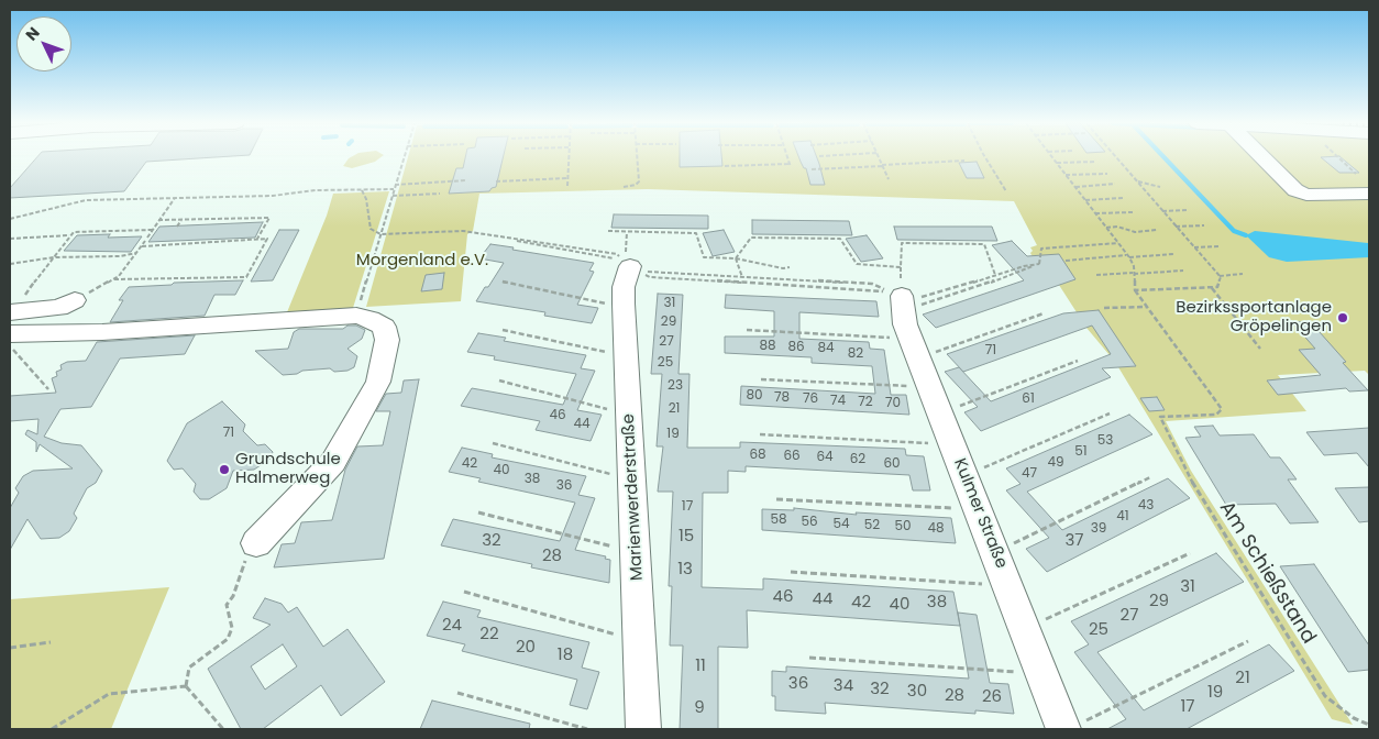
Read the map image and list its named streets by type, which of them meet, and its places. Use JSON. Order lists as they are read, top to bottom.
{
  "streets": {
    "street": ["Marienwerderstraße", "Kulmer Straße"],
    "path": ["Am Schießstand"]
  },
  "parks": ["Morgenland e.V."],
  "places": ["Bezirkssportanlage Gröpelingen", "Grundschule Halmerweg"],
  "house_numbers": [
    "31",
    "29",
    "27",
    "88",
    "86",
    "84",
    "71",
    "82",
    "25",
    "23",
    "80",
    "78",
    "76",
    "61",
    "74",
    "72",
    "70",
    "21",
    "46",
    "44",
    "71",
    "19",
    "53",
    "51",
    "68",
    "66",
    "64",
    "62",
    "49",
    "42",
    "60",
    "40",
    "47",
    "38",
    "36",
    "43",
    "17",
    "41",
    "58",
    "56",
    "54",
    "52",
    "50",
    "48",
    "39",
    "15",
    "32",
    "37",
    "28",
    "13",
    "31",
    "46",
    "44",
    "29",
    "42",
    "38",
    "40",
    "27",
    "24",
    "25",
    "22",
    "20",
    "18",
    "11",
    "21",
    "36",
    "34",
    "32",
    "30",
    "19",
    "28",
    "26",
    "17",
    "9"
  ],
  "north": "top left"
}
